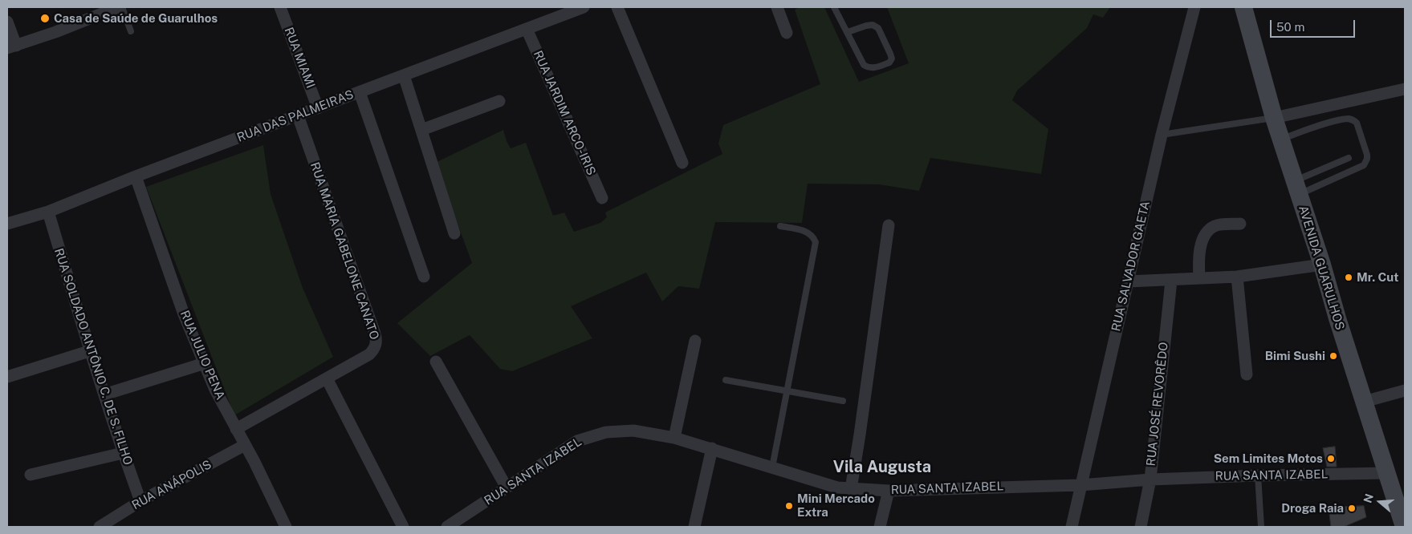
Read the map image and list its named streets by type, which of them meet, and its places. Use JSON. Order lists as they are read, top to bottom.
{
  "streets": {
    "main road": ["AVENIDA GUARULHOS"],
    "street": [
      "RUA MIAMI",
      "RUA JARDIM ARCO-IRIS",
      "RUA DAS PALMEIRAS",
      "RUA MARIA GABELONE CANATO",
      "RUA SALVADOR GAETA",
      "RUA JULIO PENA",
      "RUA SOLDADO ANTÔNIO C. DE S. FILHO",
      "RUA JOSÉ REVORÊDO",
      "RUA SANTA IZABEL",
      "RUA ANÁPOLIS"
    ]
  },
  "crossings": [
    ["RUA MIAMI", "RUA DAS PALMEIRAS"],
    ["RUA JARDIM ARCO-IRIS", "RUA DAS PALMEIRAS"],
    ["RUA DAS PALMEIRAS", "RUA MARIA GABELONE CANATO"],
    ["RUA DAS PALMEIRAS", "RUA JULIO PENA"],
    ["RUA DAS PALMEIRAS", "RUA SOLDADO ANTÔNIO C. DE S. FILHO"],
    ["RUA MARIA GABELONE CANATO", "RUA JULIO PENA"],
    ["RUA SALVADOR GAETA", "RUA SANTA IZABEL"],
    ["AVENIDA GUARULHOS", "RUA SANTA IZABEL"],
    ["RUA JULIO PENA", "RUA ANÁPOLIS"],
    ["RUA SOLDADO ANTÔNIO C. DE S. FILHO", "RUA ANÁPOLIS"],
    ["RUA JOSÉ REVORÊDO", "RUA SANTA IZABEL"]
  ],
  "districts": ["Vila Augusta"],
  "places": [
    "Casa de Saúde de Guarulhos",
    "Mr. Cut",
    "Bimi Sushi",
    "Sem Limites Motos",
    "Mini Mercado Extra",
    "Droga Raia"
  ],
  "scale_bar": "50 m",
  "north": "left"
}
